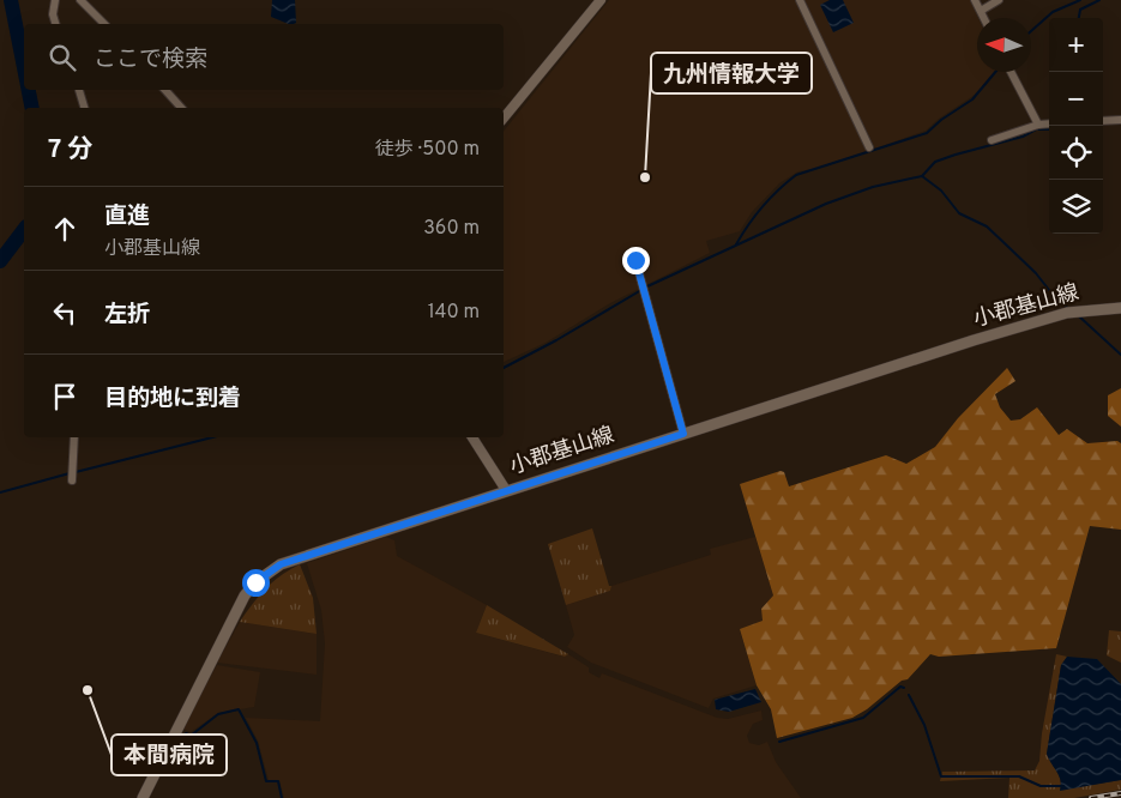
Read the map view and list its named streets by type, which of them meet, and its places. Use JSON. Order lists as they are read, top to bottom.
{
  "streets": {
    "main road": ["小郡基山線"]
  },
  "places": ["九州情報大学", "本間病院"],
  "north": "left",
  "page": {
    "map_buttons": ["+", "−"],
    "search": "ここで検索",
    "heading": ["7 分", "徒歩 · 500 m"],
    "list": [
      ["直進", "小郡基山線", "360 m"],
      ["左折", "140 m"],
      "目的地に到着"
    ]
  }
}
